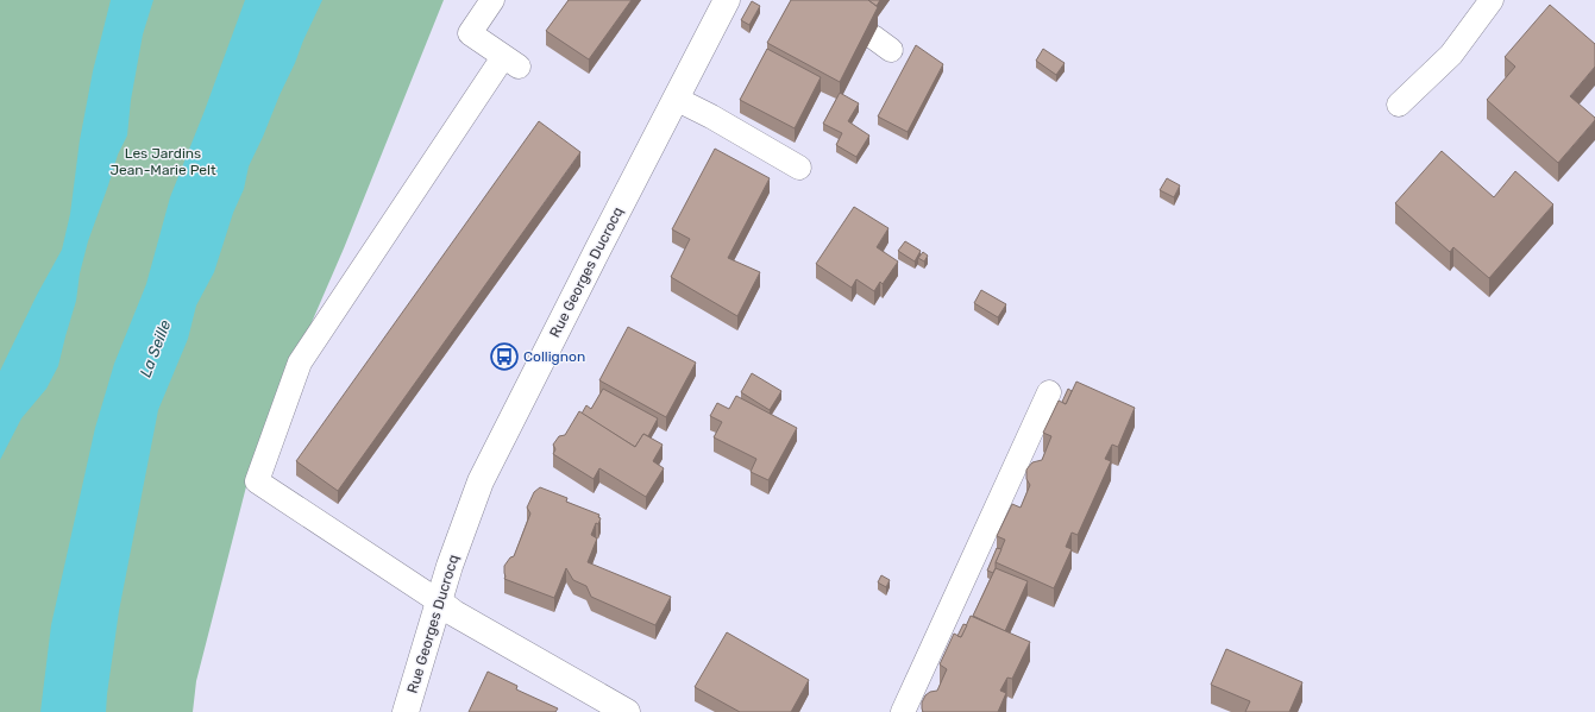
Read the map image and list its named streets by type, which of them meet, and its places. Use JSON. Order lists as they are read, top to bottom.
{
  "streets": {
    "street": ["Rue Georges Ducrocq"]
  },
  "water": ["La Seille"],
  "parks": ["Les Jardins Jean-Marie Pelt"],
  "places": {
    "bus stop": ["Collignon"]
  }
}
